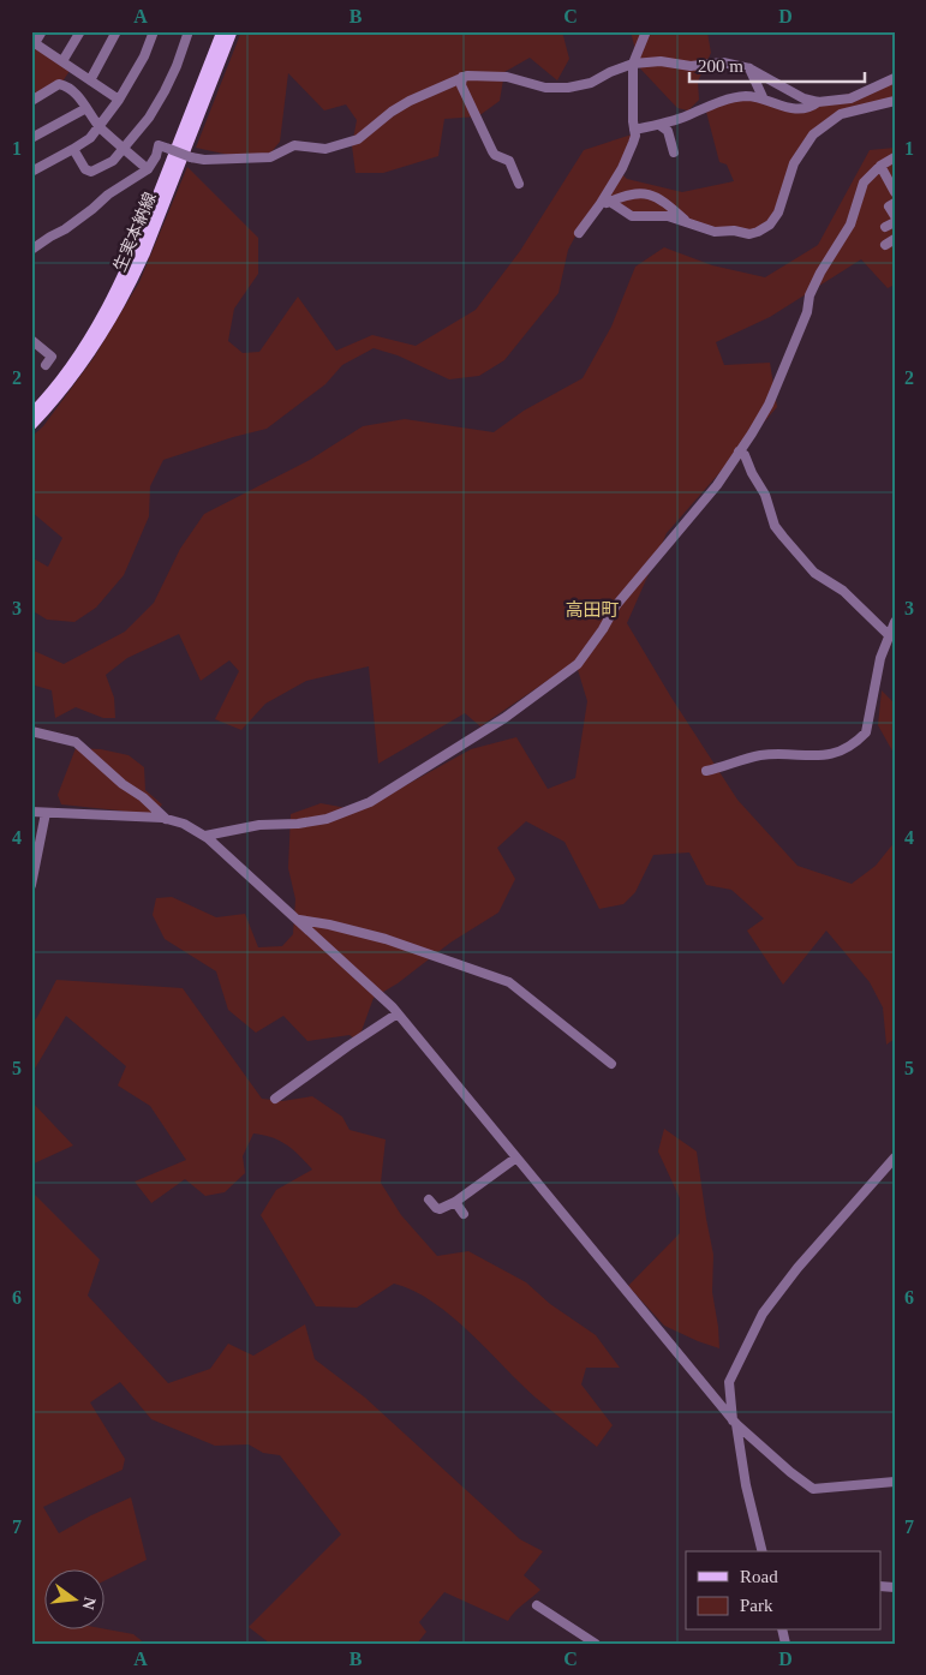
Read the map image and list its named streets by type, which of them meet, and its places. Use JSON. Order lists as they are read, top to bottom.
{
  "streets": {
    "main road": ["生実本納線"]
  },
  "districts": ["高田町"],
  "legend": ["Road", "Park"],
  "scale_bar": "200 m",
  "north": "right",
  "grid": {
    "columns": [
      "A",
      "B",
      "C",
      "D"
    ],
    "rows": [
      "1",
      "2",
      "3",
      "4",
      "5",
      "6",
      "7"
    ]
  }
}
